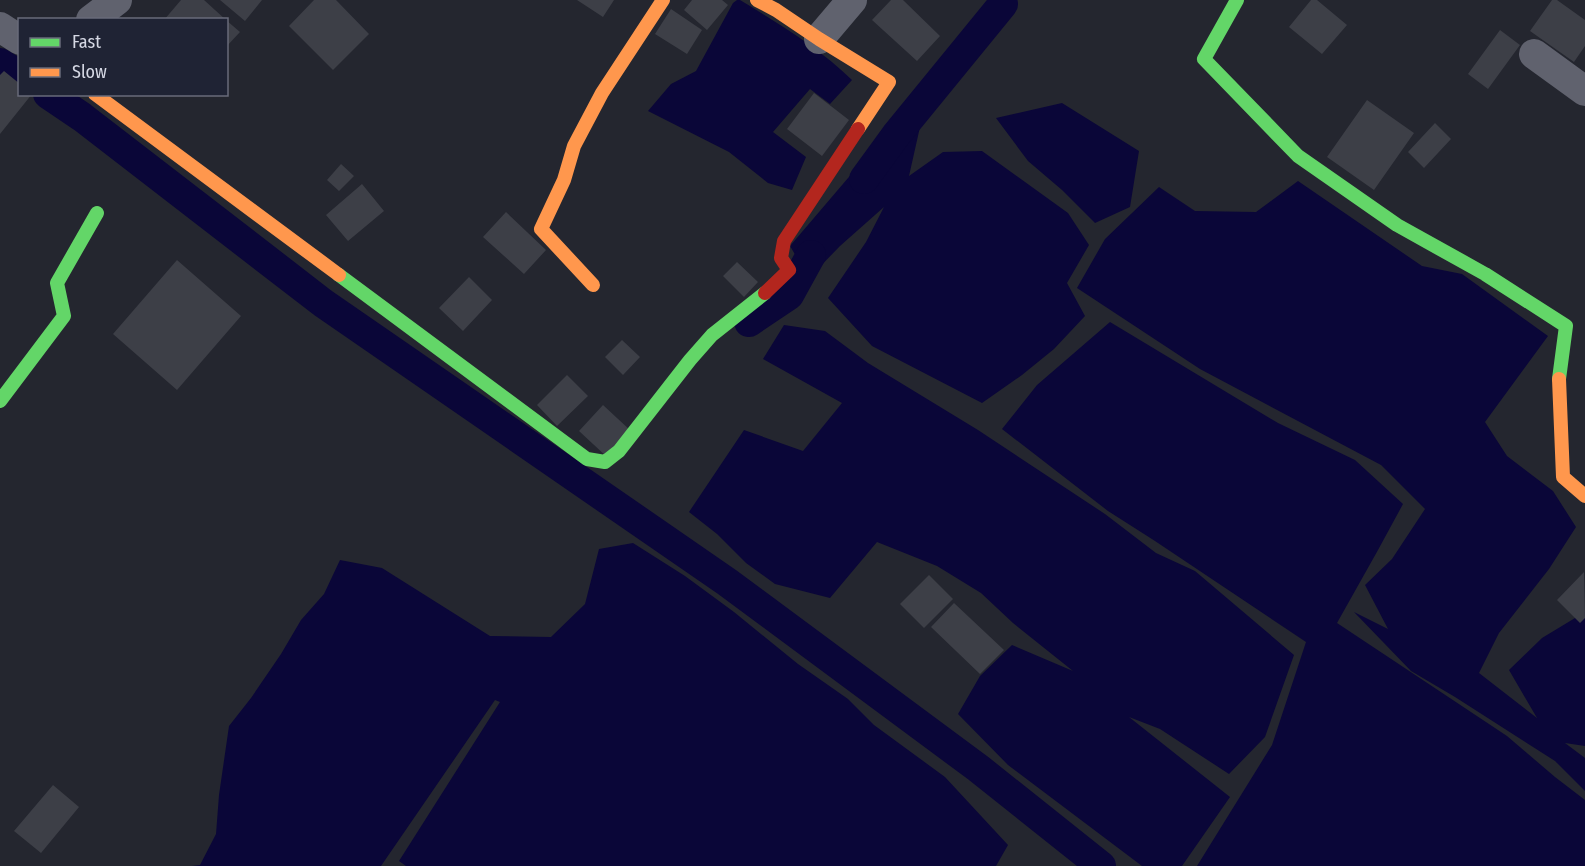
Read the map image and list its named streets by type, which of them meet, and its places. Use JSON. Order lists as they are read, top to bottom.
{
  "legend": ["Fast", "Slow"]
}
